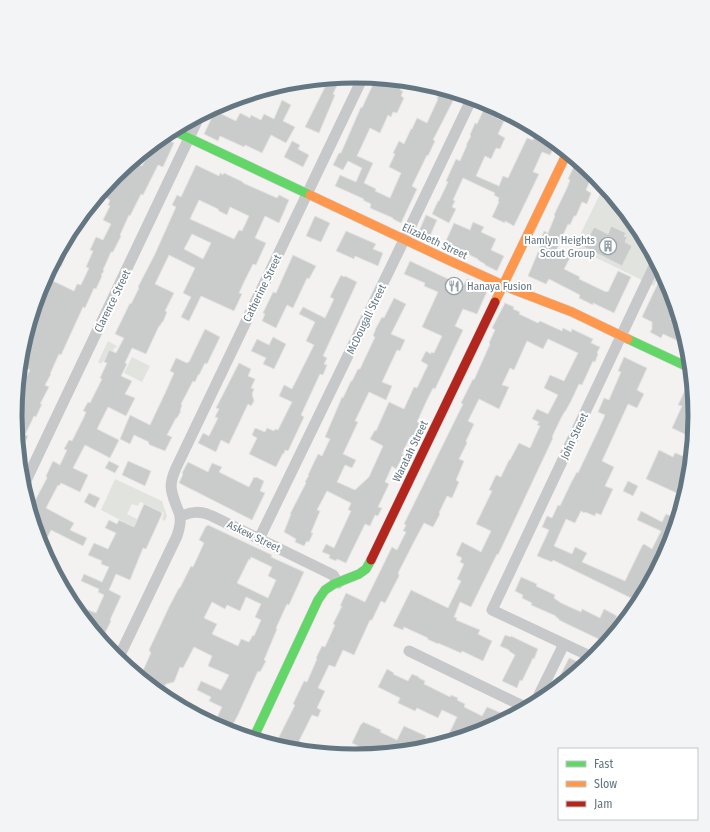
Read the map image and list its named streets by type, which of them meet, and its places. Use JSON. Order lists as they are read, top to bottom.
{
  "streets": {
    "street": [
      "Elizabeth Street",
      "Catherine Street",
      "Clarence Street",
      "McDougall Street",
      "John Street",
      "Waratah Street",
      "Askew Street"
    ]
  },
  "crossings": [
    ["Elizabeth Street", "Catherine Street"],
    ["Elizabeth Street", "Clarence Street"],
    ["Elizabeth Street", "McDougall Street"],
    ["Elizabeth Street", "John Street"],
    ["Elizabeth Street", "Waratah Street"],
    ["Catherine Street", "Askew Street"],
    ["McDougall Street", "Askew Street"],
    ["Waratah Street", "Askew Street"]
  ],
  "places": {
    "building": ["Hamlyn Heights Scout Group"],
    "restaurant": ["Hanaya Fusion"]
  },
  "legend": ["Fast", "Slow", "Jam"]
}
